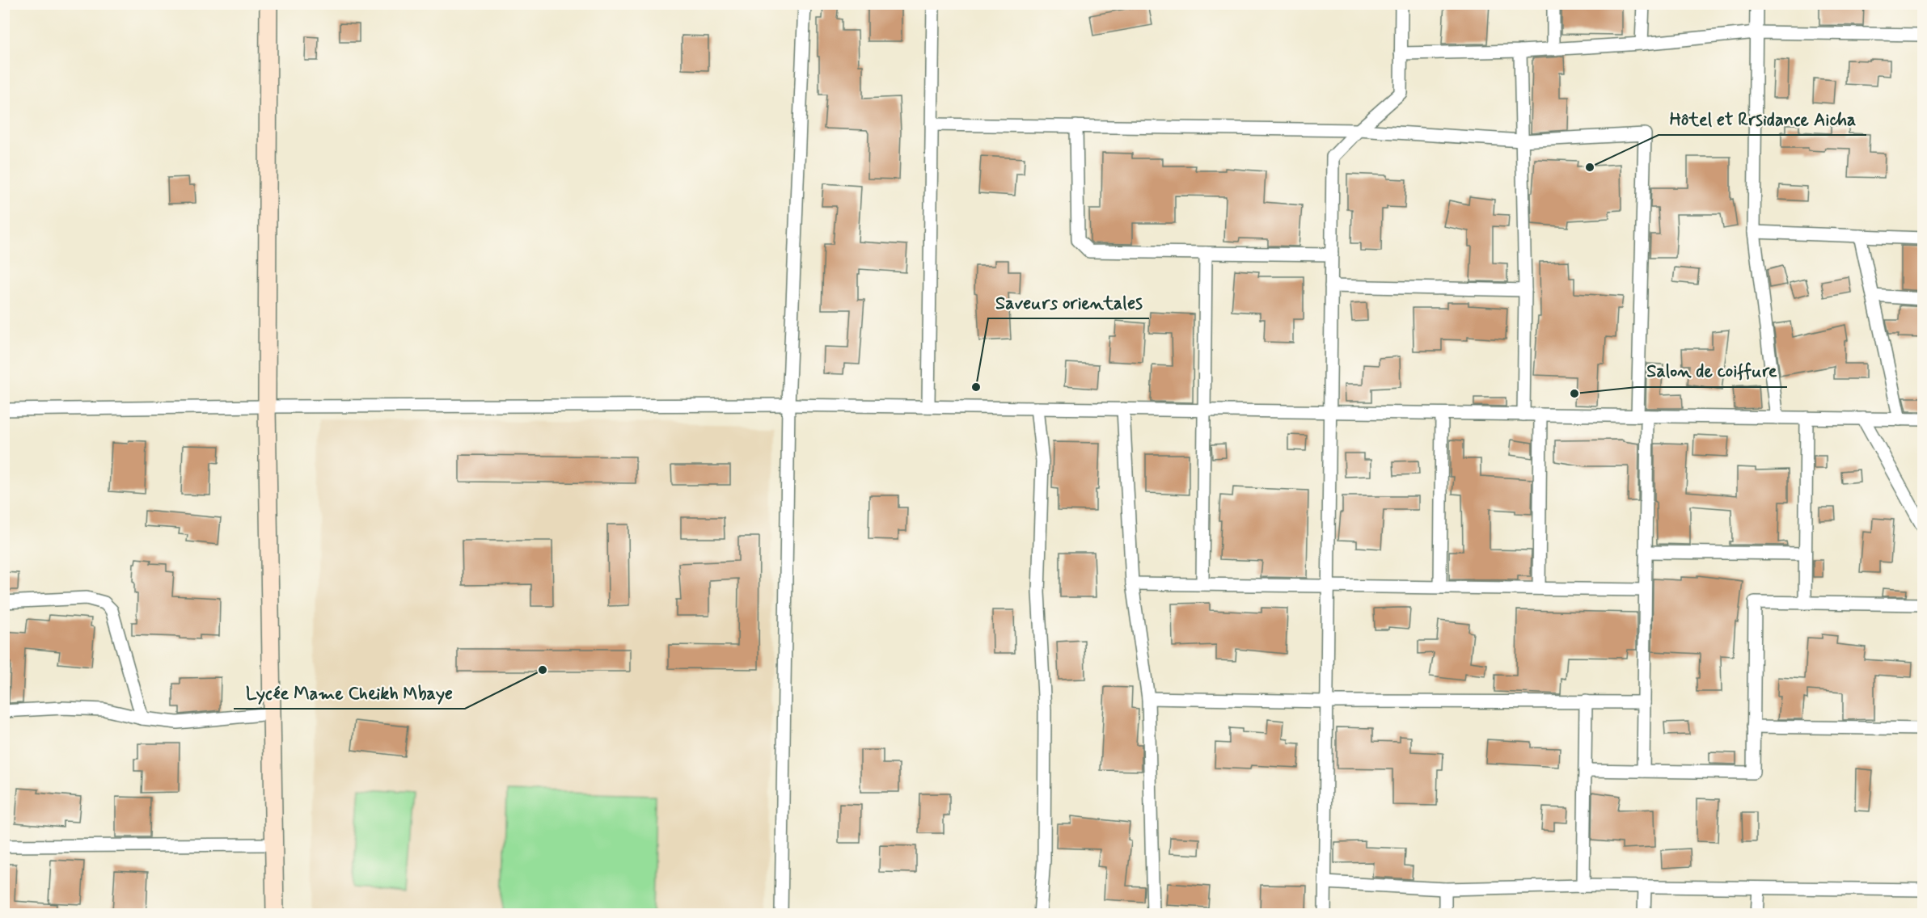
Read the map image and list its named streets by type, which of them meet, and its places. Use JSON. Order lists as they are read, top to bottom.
{
  "places": [
    "Hôtel et Rrsidance Aicha",
    "Saveurs orientales",
    "Salon de coiffure",
    "Lycée Mame Cheikh Mbaye"
  ]
}
